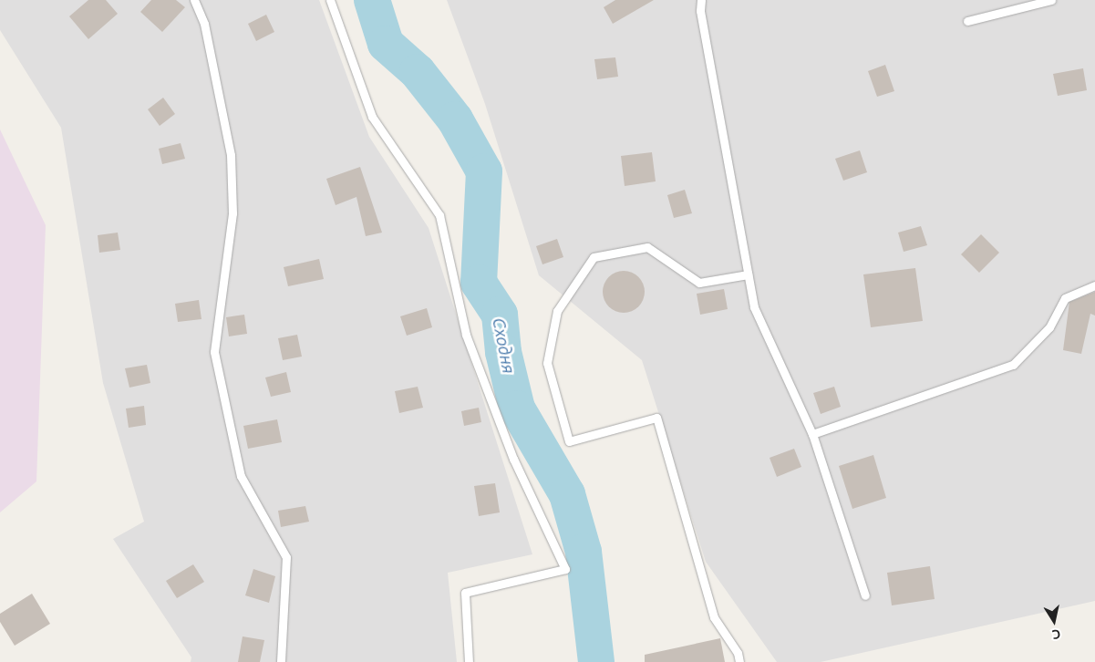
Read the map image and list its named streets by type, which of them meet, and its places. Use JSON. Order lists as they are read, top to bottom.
{
  "water": ["Сходня"],
  "north": "bottom"
}
